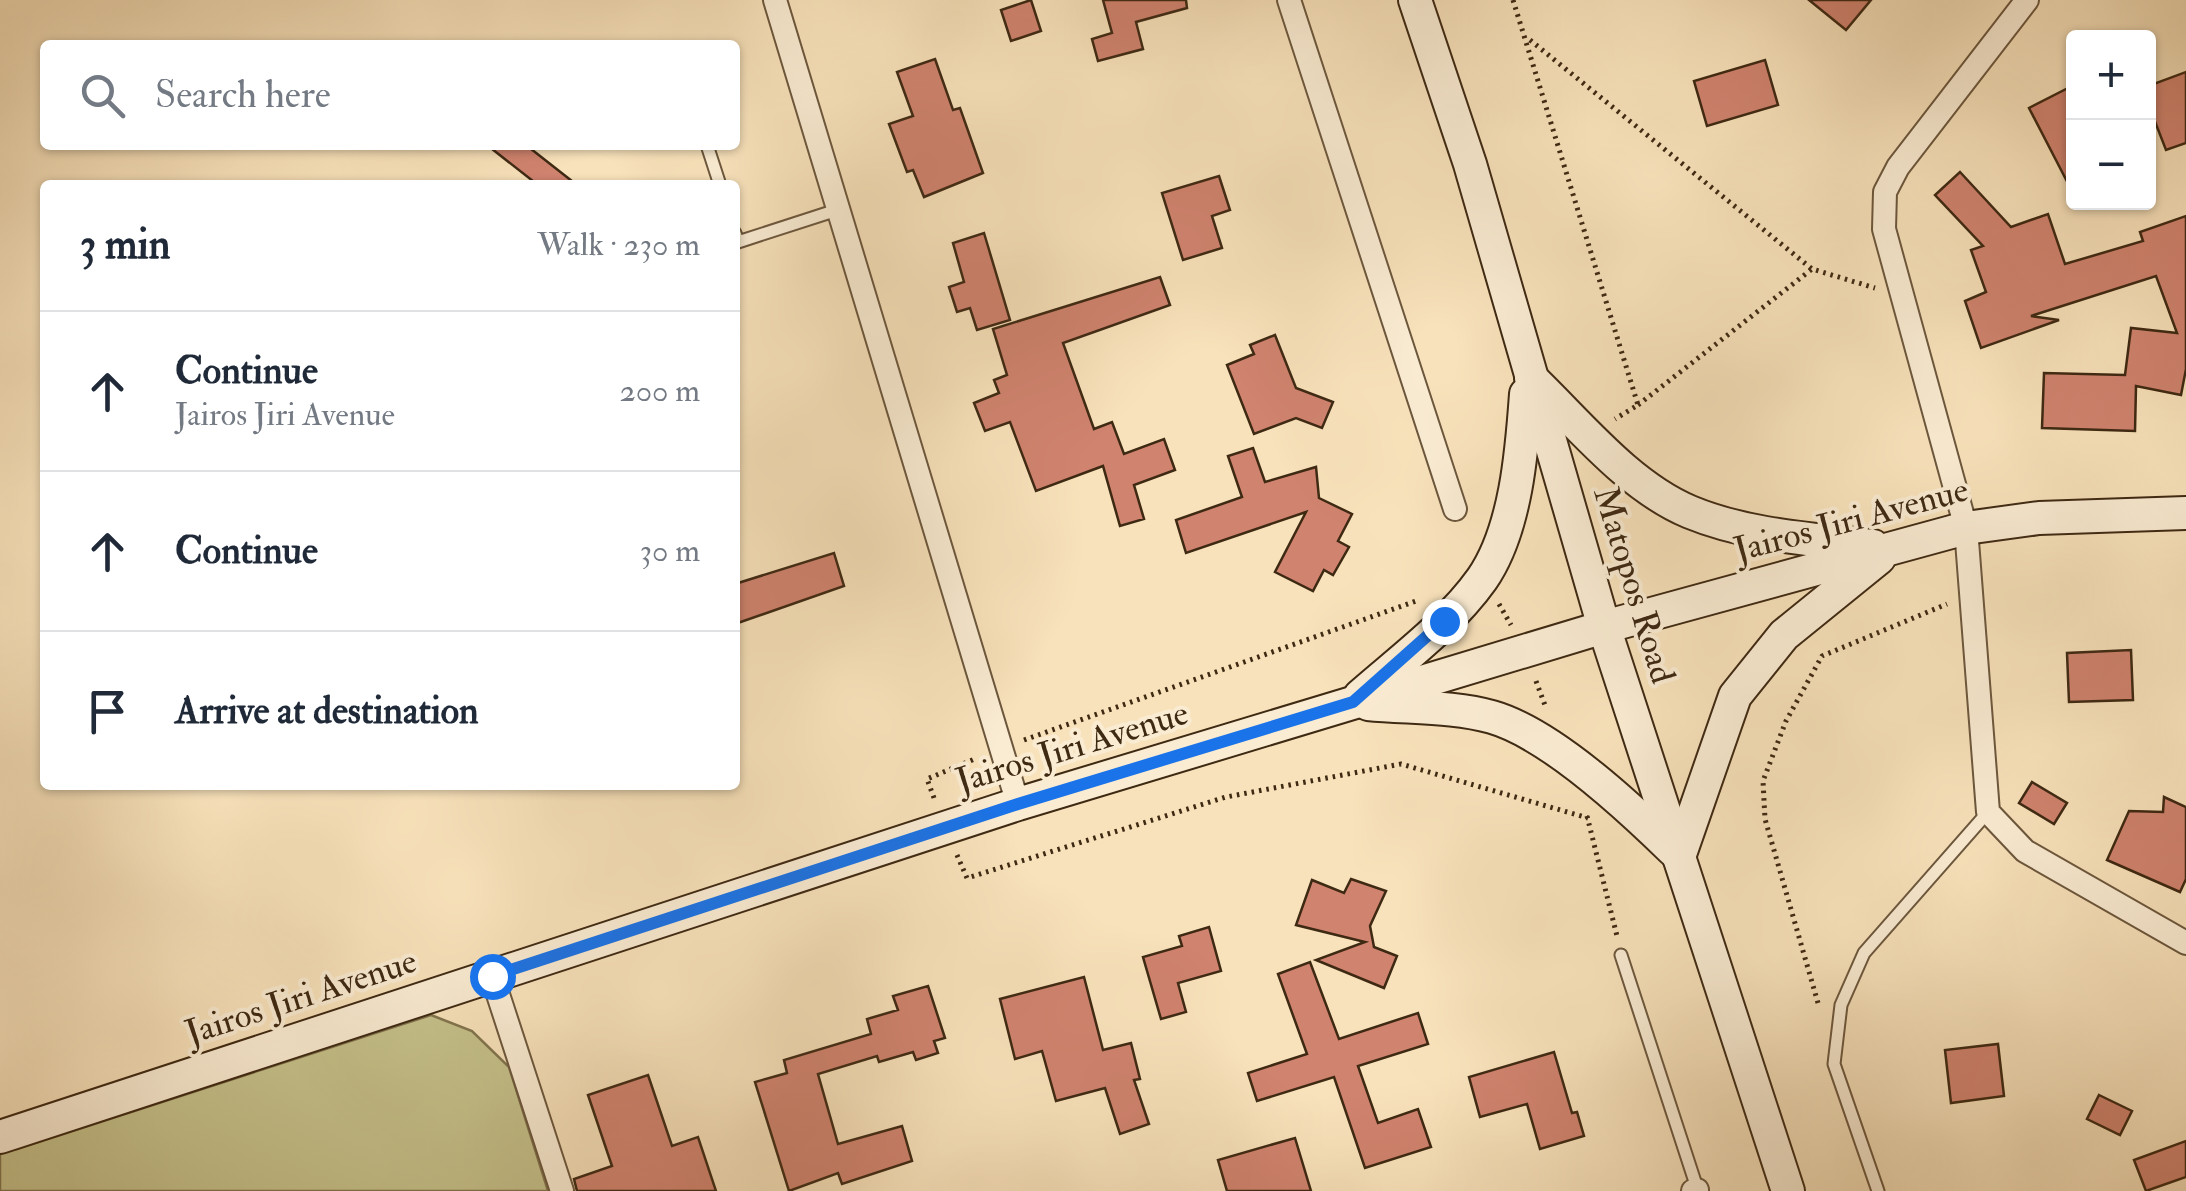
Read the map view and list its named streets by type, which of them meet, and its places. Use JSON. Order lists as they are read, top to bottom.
{
  "streets": {
    "main road": ["Jairos Jiri Avenue", "Matopos Road"]
  },
  "crossings": [
    ["Jairos Jiri Avenue", "Matopos Road"]
  ],
  "page": {
    "map_buttons": ["+", "−"],
    "search": "Search here",
    "heading": ["3 min", "Walk · 230 m"],
    "list": [
      ["Continue", "Jairos Jiri Avenue", "200 m"],
      ["Continue", "30 m"],
      "Arrive at destination"
    ]
  }
}
